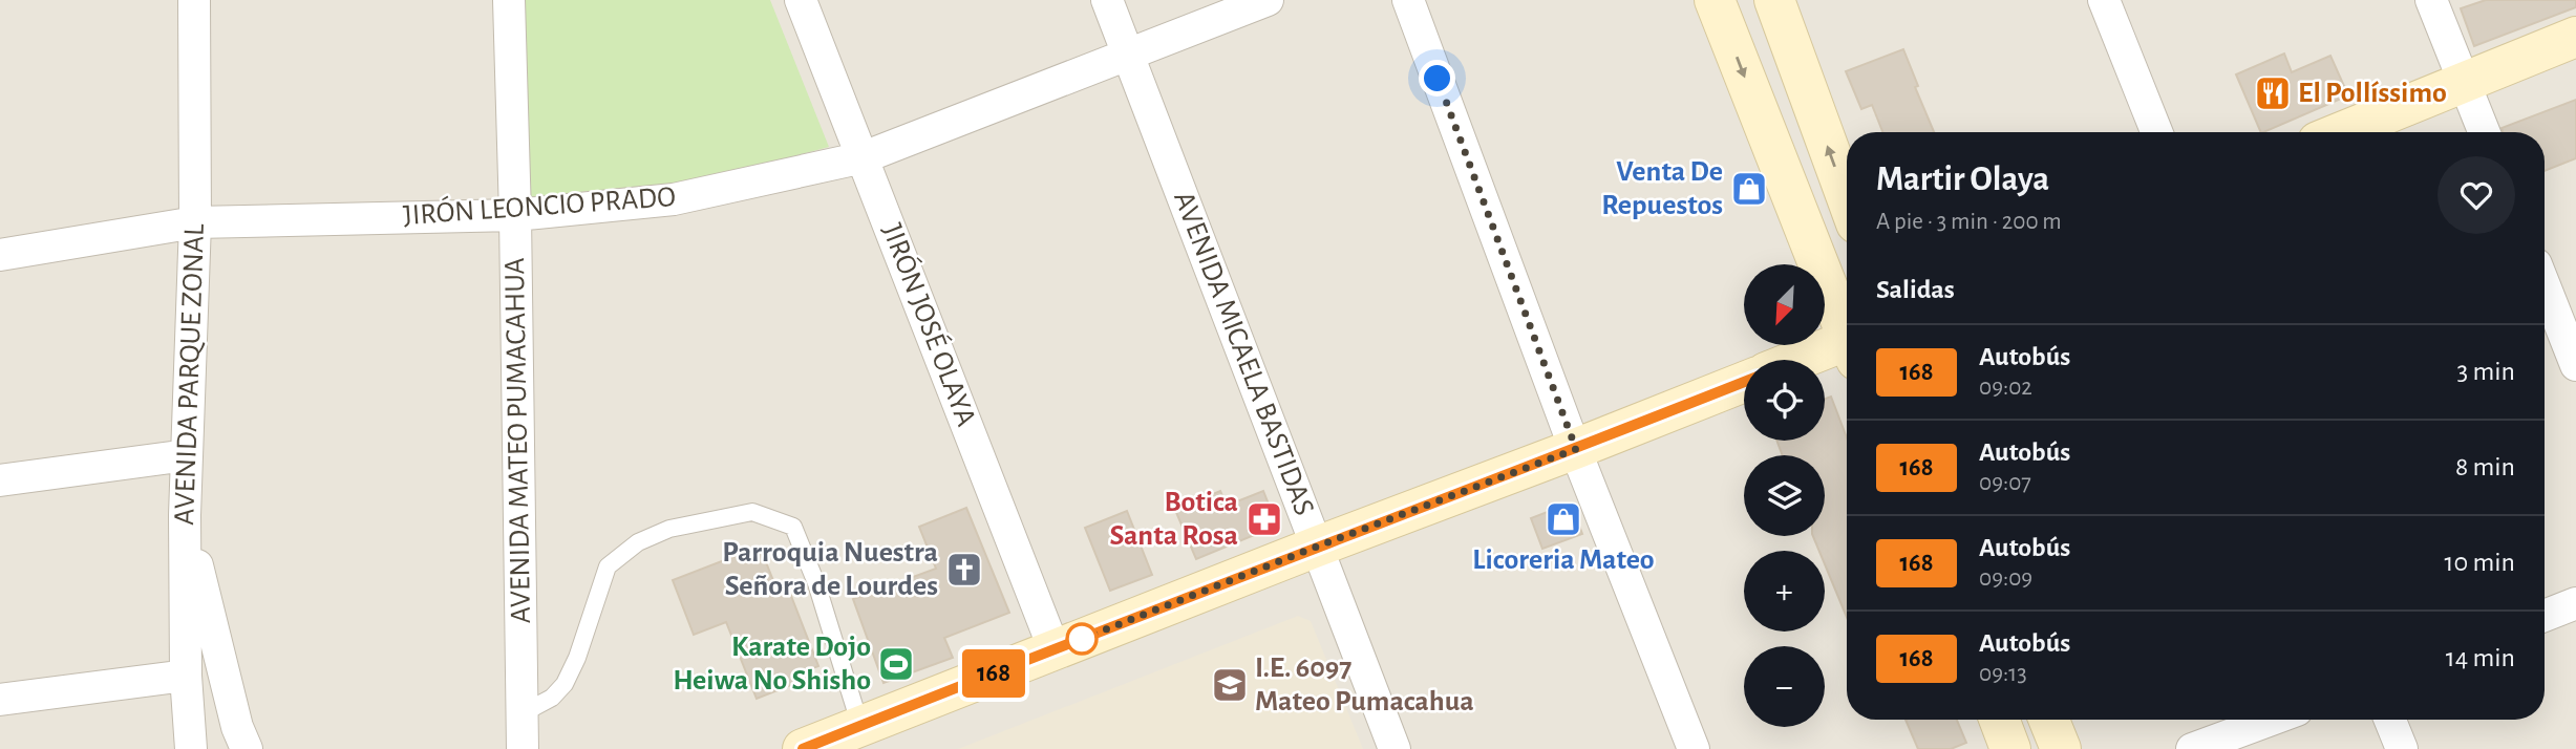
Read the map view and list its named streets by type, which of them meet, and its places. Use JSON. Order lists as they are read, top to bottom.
{
  "streets": {
    "street": [
      "JIRÓN LEONCIO PRADO",
      "JIRÓN JOSÉ OLAYA",
      "AVENIDA MICAELA BASTIDAS",
      "AVENIDA PARQUE ZONAL",
      "AVENIDA MATEO PUMACAHUA"
    ]
  },
  "crossings": [
    ["JIRÓN LEONCIO PRADO", "JIRÓN JOSÉ OLAYA"],
    ["JIRÓN LEONCIO PRADO", "AVENIDA MICAELA BASTIDAS"],
    ["JIRÓN LEONCIO PRADO", "AVENIDA PARQUE ZONAL"],
    ["JIRÓN LEONCIO PRADO", "AVENIDA MATEO PUMACAHUA"]
  ],
  "places": {
    "restaurant": ["El Pollíssimo"],
    "shop": ["Venta De Repuestos", "Licoreria Mateo"],
    "pharmacy": ["Botica Santa Rosa"],
    "church": ["Parroquia Nuestra Señora de Lourdes"],
    "sports": ["Karate Dojo Heiwa No Shisho"],
    "school or university": ["I.E. 6097 Mateo Pumacahua"]
  },
  "lines": ["bus line 168"],
  "north": "bottom left",
  "page": {
    "on_map": "168",
    "heading": [
      ["Martir Olaya", "A pie · 3 min · 200 m"],
      "Salidas"
    ],
    "map_buttons": ["+", "−"],
    "list": [
      {
        "mark": "168",
        "name": "Autobús",
        "note": "09:02",
        "value": "3 min"
      },
      {
        "mark": "168",
        "name": "Autobús",
        "note": "09:07",
        "value": "8 min"
      },
      {
        "mark": "168",
        "name": "Autobús",
        "note": "09:09",
        "value": "10 min"
      },
      {
        "mark": "168",
        "name": "Autobús",
        "note": "09:13",
        "value": "14 min"
      }
    ]
  }
}
